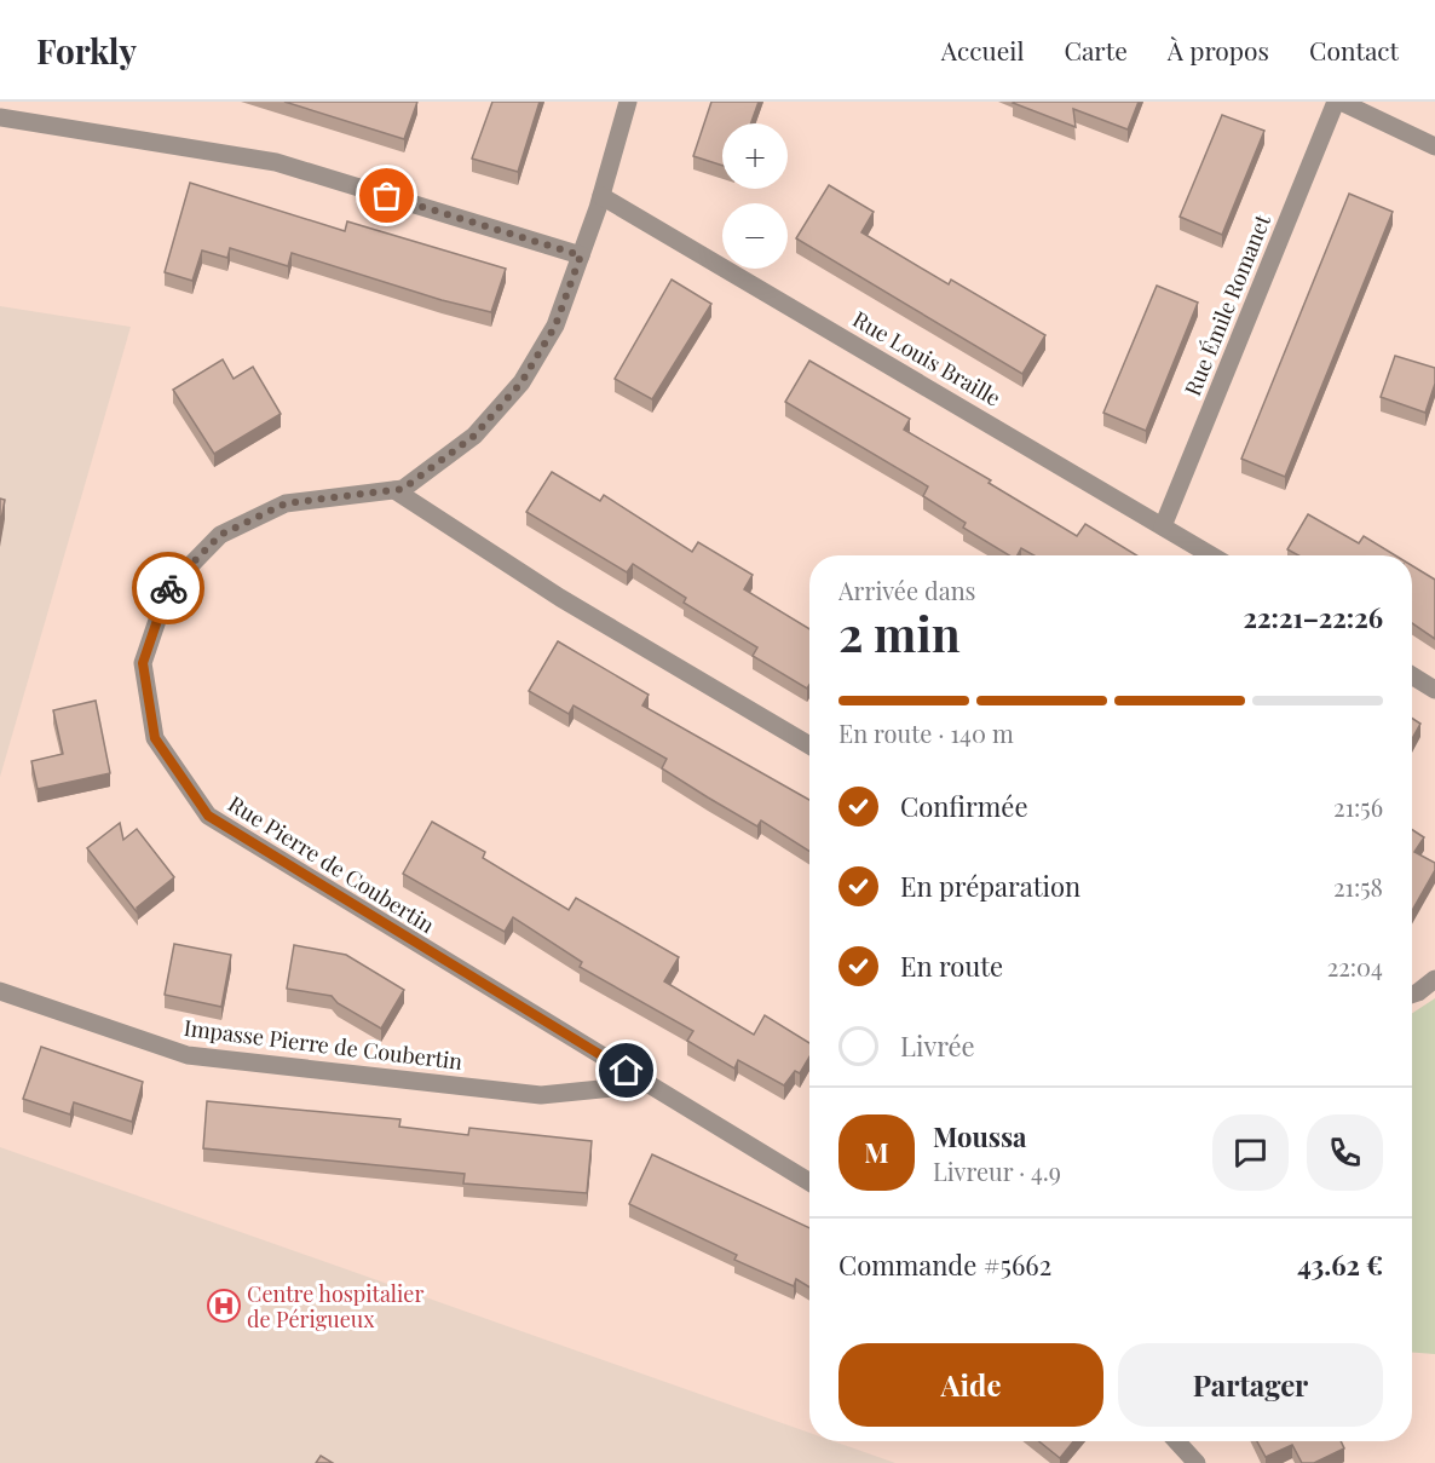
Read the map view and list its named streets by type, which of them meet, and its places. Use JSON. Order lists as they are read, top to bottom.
{
  "streets": {
    "street": [
      "Rue Émile Romanet",
      "Rue Louis Braille",
      "Rue Pierre de Coubertin",
      "Impasse Pierre de Coubertin"
    ]
  },
  "crossings": [
    ["Rue Émile Romanet", "Rue Louis Braille"],
    ["Rue Louis Braille", "Rue Pierre de Coubertin"],
    ["Rue Pierre de Coubertin", "Impasse Pierre de Coubertin"]
  ],
  "places": {
    "hospital": ["Centre hospitalier de Périgueux"]
  },
  "page": {
    "header": "Forkly",
    "nav": [
      "Accueil",
      "Carte",
      "À propos",
      "Contact"
    ],
    "map_buttons": ["+", "−"],
    "heading": ["2 min", "Arrivée dans", "22:21–22:26"],
    "panel": [
      "Moussa",
      "Livreur · 4.9",
      "Commande #5662",
      "43.62 €"
    ],
    "bar": "En route · 140 m",
    "list": [
      ["Confirmée", "21:56"],
      ["En préparation", "21:58"],
      ["En route", "22:04"],
      "Livrée"
    ],
    "round": "M",
    "buttons": ["Aide", "Partager"]
  }
}
